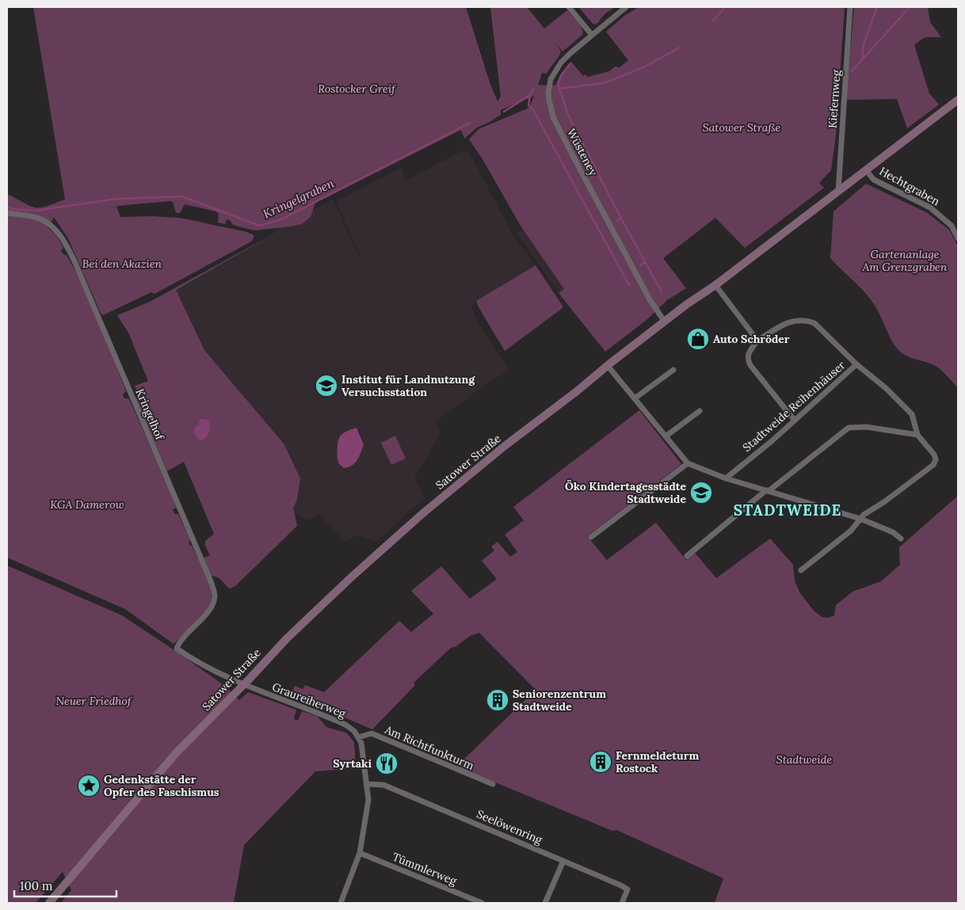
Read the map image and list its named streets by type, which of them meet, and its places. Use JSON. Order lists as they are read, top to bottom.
{
  "streets": {
    "main road": ["Satower Straße"],
    "street": [
      "Kiefernweg",
      "Wüsteney",
      "Hechtgraben",
      "Stadtweide Reihenhäuser",
      "Kringelhof",
      "Graureiherweg",
      "Am Richtfunkturm",
      "Seelöwenring",
      "Tümmlerweg"
    ]
  },
  "crossings": [
    ["Kiefernweg", "Satower Straße"],
    ["Wüsteney", "Satower Straße"],
    ["Hechtgraben", "Satower Straße"],
    ["Kringelhof", "Graureiherweg"],
    ["Satower Straße", "Graureiherweg"],
    ["Graureiherweg", "Am Richtfunkturm"],
    ["Graureiherweg", "Seelöwenring"],
    ["Graureiherweg", "Tümmlerweg"]
  ],
  "districts": ["STADTWEIDE"],
  "water": ["Kringelgraben"],
  "parks": [
    "Rostocker Greif",
    "Satower Straße",
    "Gartenanlage Am Grenzgraben",
    "Bei den Akazien",
    "KGA Damerow",
    "Neuer Friedhof",
    "Stadtweide"
  ],
  "places": {
    "shop": ["Auto Schröder"],
    "school or university": ["Institut für Landnutzung Versuchsstation", "Öko Kindertagesstädte Stadtweide"],
    "building": ["Seniorenzentrum Stadtweide", "Fernmeldeturm Rostock"],
    "restaurant": ["Syrtaki"],
    "place": ["Gedenkstätte der Opfer des Faschismus"]
  },
  "scale_bar": "100 m"
}
